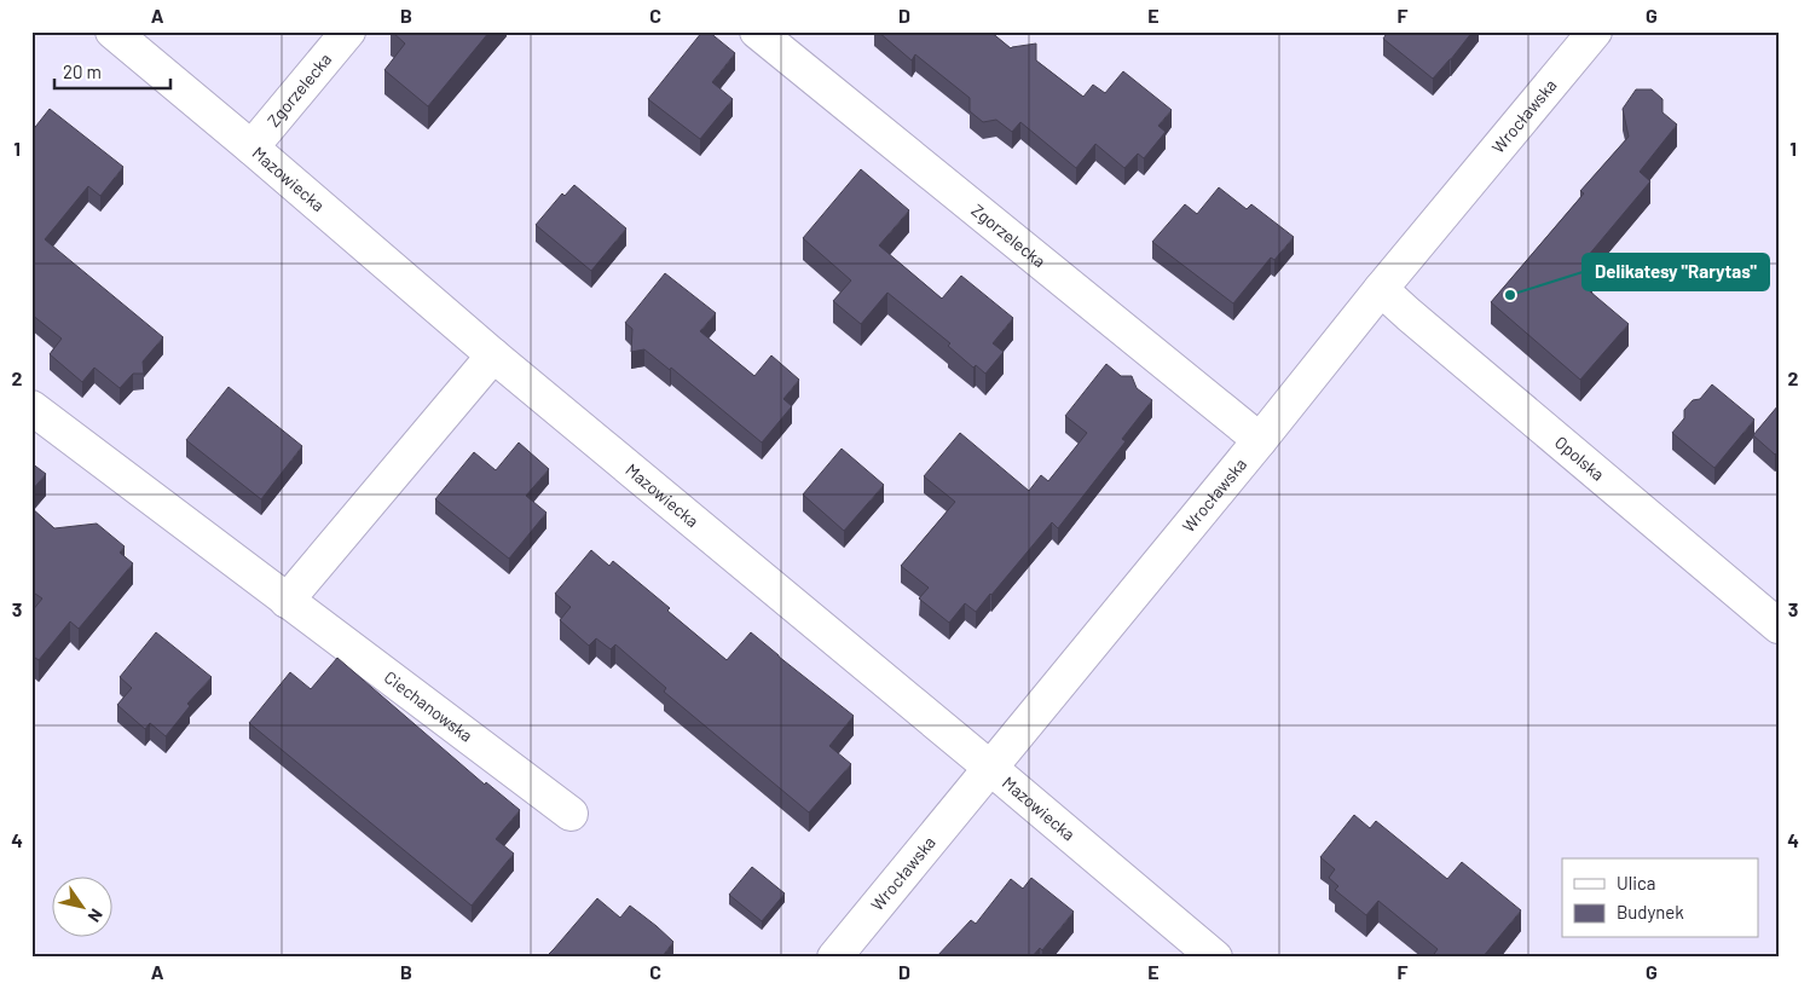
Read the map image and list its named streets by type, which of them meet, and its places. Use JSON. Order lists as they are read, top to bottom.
{
  "streets": {
    "street": [
      "Zgorzelecka",
      "Wrocławska",
      "Mazowiecka",
      "Opolska",
      "Ciechanowska"
    ]
  },
  "crossings": [
    ["Zgorzelecka", "Wrocławska"],
    ["Zgorzelecka", "Mazowiecka"],
    ["Wrocławska", "Mazowiecka"],
    ["Wrocławska", "Opolska"]
  ],
  "places": ["Delikatesy \"Rarytas\""],
  "legend": ["Ulica", "Budynek"],
  "scale_bar": "20 m",
  "north": "bottom right",
  "grid": {
    "columns": [
      "A",
      "B",
      "C",
      "D",
      "E",
      "F",
      "G"
    ],
    "rows": [
      "1",
      "2",
      "3",
      "4"
    ]
  }
}
